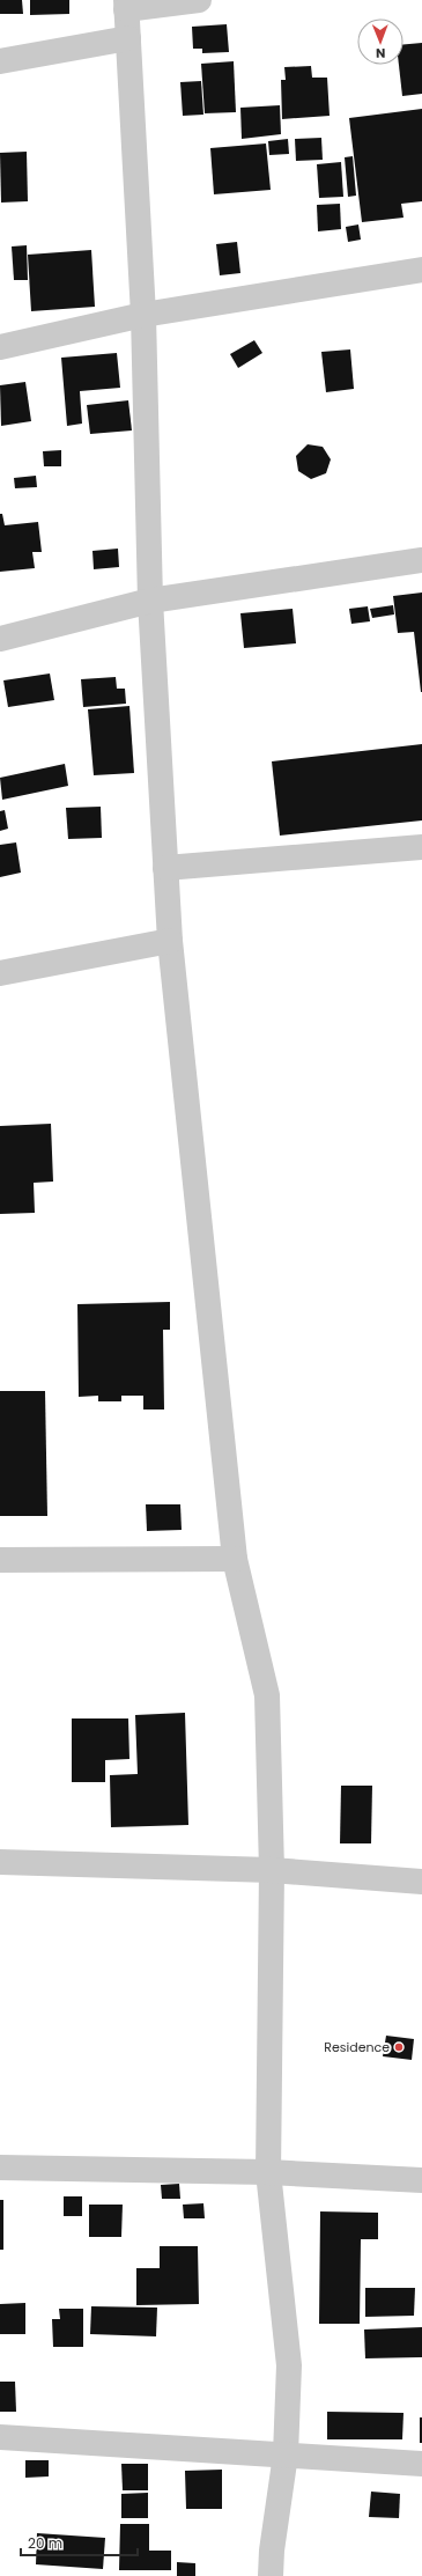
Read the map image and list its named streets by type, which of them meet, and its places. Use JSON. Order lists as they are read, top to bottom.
{
  "places": ["Residence"],
  "scale_bar": "20 m",
  "north": "bottom"
}
